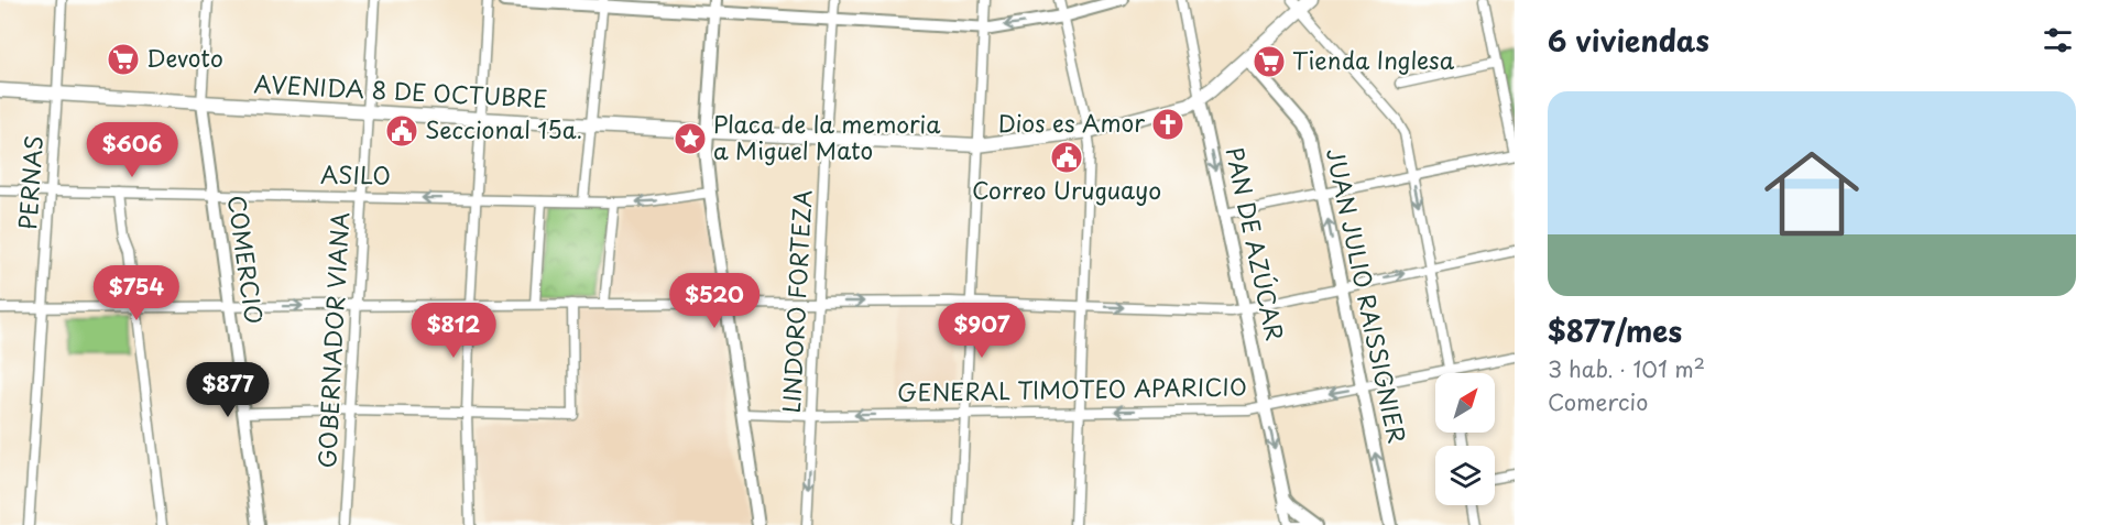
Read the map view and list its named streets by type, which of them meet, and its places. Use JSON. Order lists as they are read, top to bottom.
{
  "streets": {
    "main road": ["AVENIDA 8 DE OCTUBRE"],
    "street": [
      "ASILO",
      "PERNAS",
      "PAN DE AZÚCAR",
      "COMERCIO",
      "JUAN JULIO RAISSIGNIER",
      "LINDORO FORTEZA",
      "GOBERNADOR VIANA",
      "GENERAL TIMOTEO APARICIO"
    ]
  },
  "crossings": [
    ["AVENIDA 8 DE OCTUBRE", "PERNAS"],
    ["AVENIDA 8 DE OCTUBRE", "PAN DE AZÚCAR"],
    ["AVENIDA 8 DE OCTUBRE", "COMERCIO"],
    ["AVENIDA 8 DE OCTUBRE", "JUAN JULIO RAISSIGNIER"],
    ["AVENIDA 8 DE OCTUBRE", "LINDORO FORTEZA"],
    ["AVENIDA 8 DE OCTUBRE", "GOBERNADOR VIANA"],
    ["ASILO", "PERNAS"],
    ["ASILO", "COMERCIO"],
    ["ASILO", "GOBERNADOR VIANA"],
    ["PAN DE AZÚCAR", "GENERAL TIMOTEO APARICIO"],
    ["JUAN JULIO RAISSIGNIER", "GENERAL TIMOTEO APARICIO"],
    ["LINDORO FORTEZA", "GENERAL TIMOTEO APARICIO"]
  ],
  "one_way": ["PAN DE AZÚCAR", "GENERAL TIMOTEO APARICIO"],
  "places": {
    "supermarket": ["Devoto", "Tienda Inglesa"],
    "church": ["Dios es Amor"],
    "public building": ["Seccional 15a.", "Correo Uruguayo"],
    "place": ["Placa de la memoria a Miguel Mato"]
  },
  "north": "top right",
  "page": {
    "heading": "6 viviendas",
    "list": [
      {
        "name": "$877/mes",
        "note": "3 hab. · 101 m² · Comercio"
      }
    ],
    "price": [
      "$606",
      "$754",
      "$520",
      "$812",
      "$907",
      "$877"
    ]
  }
}
